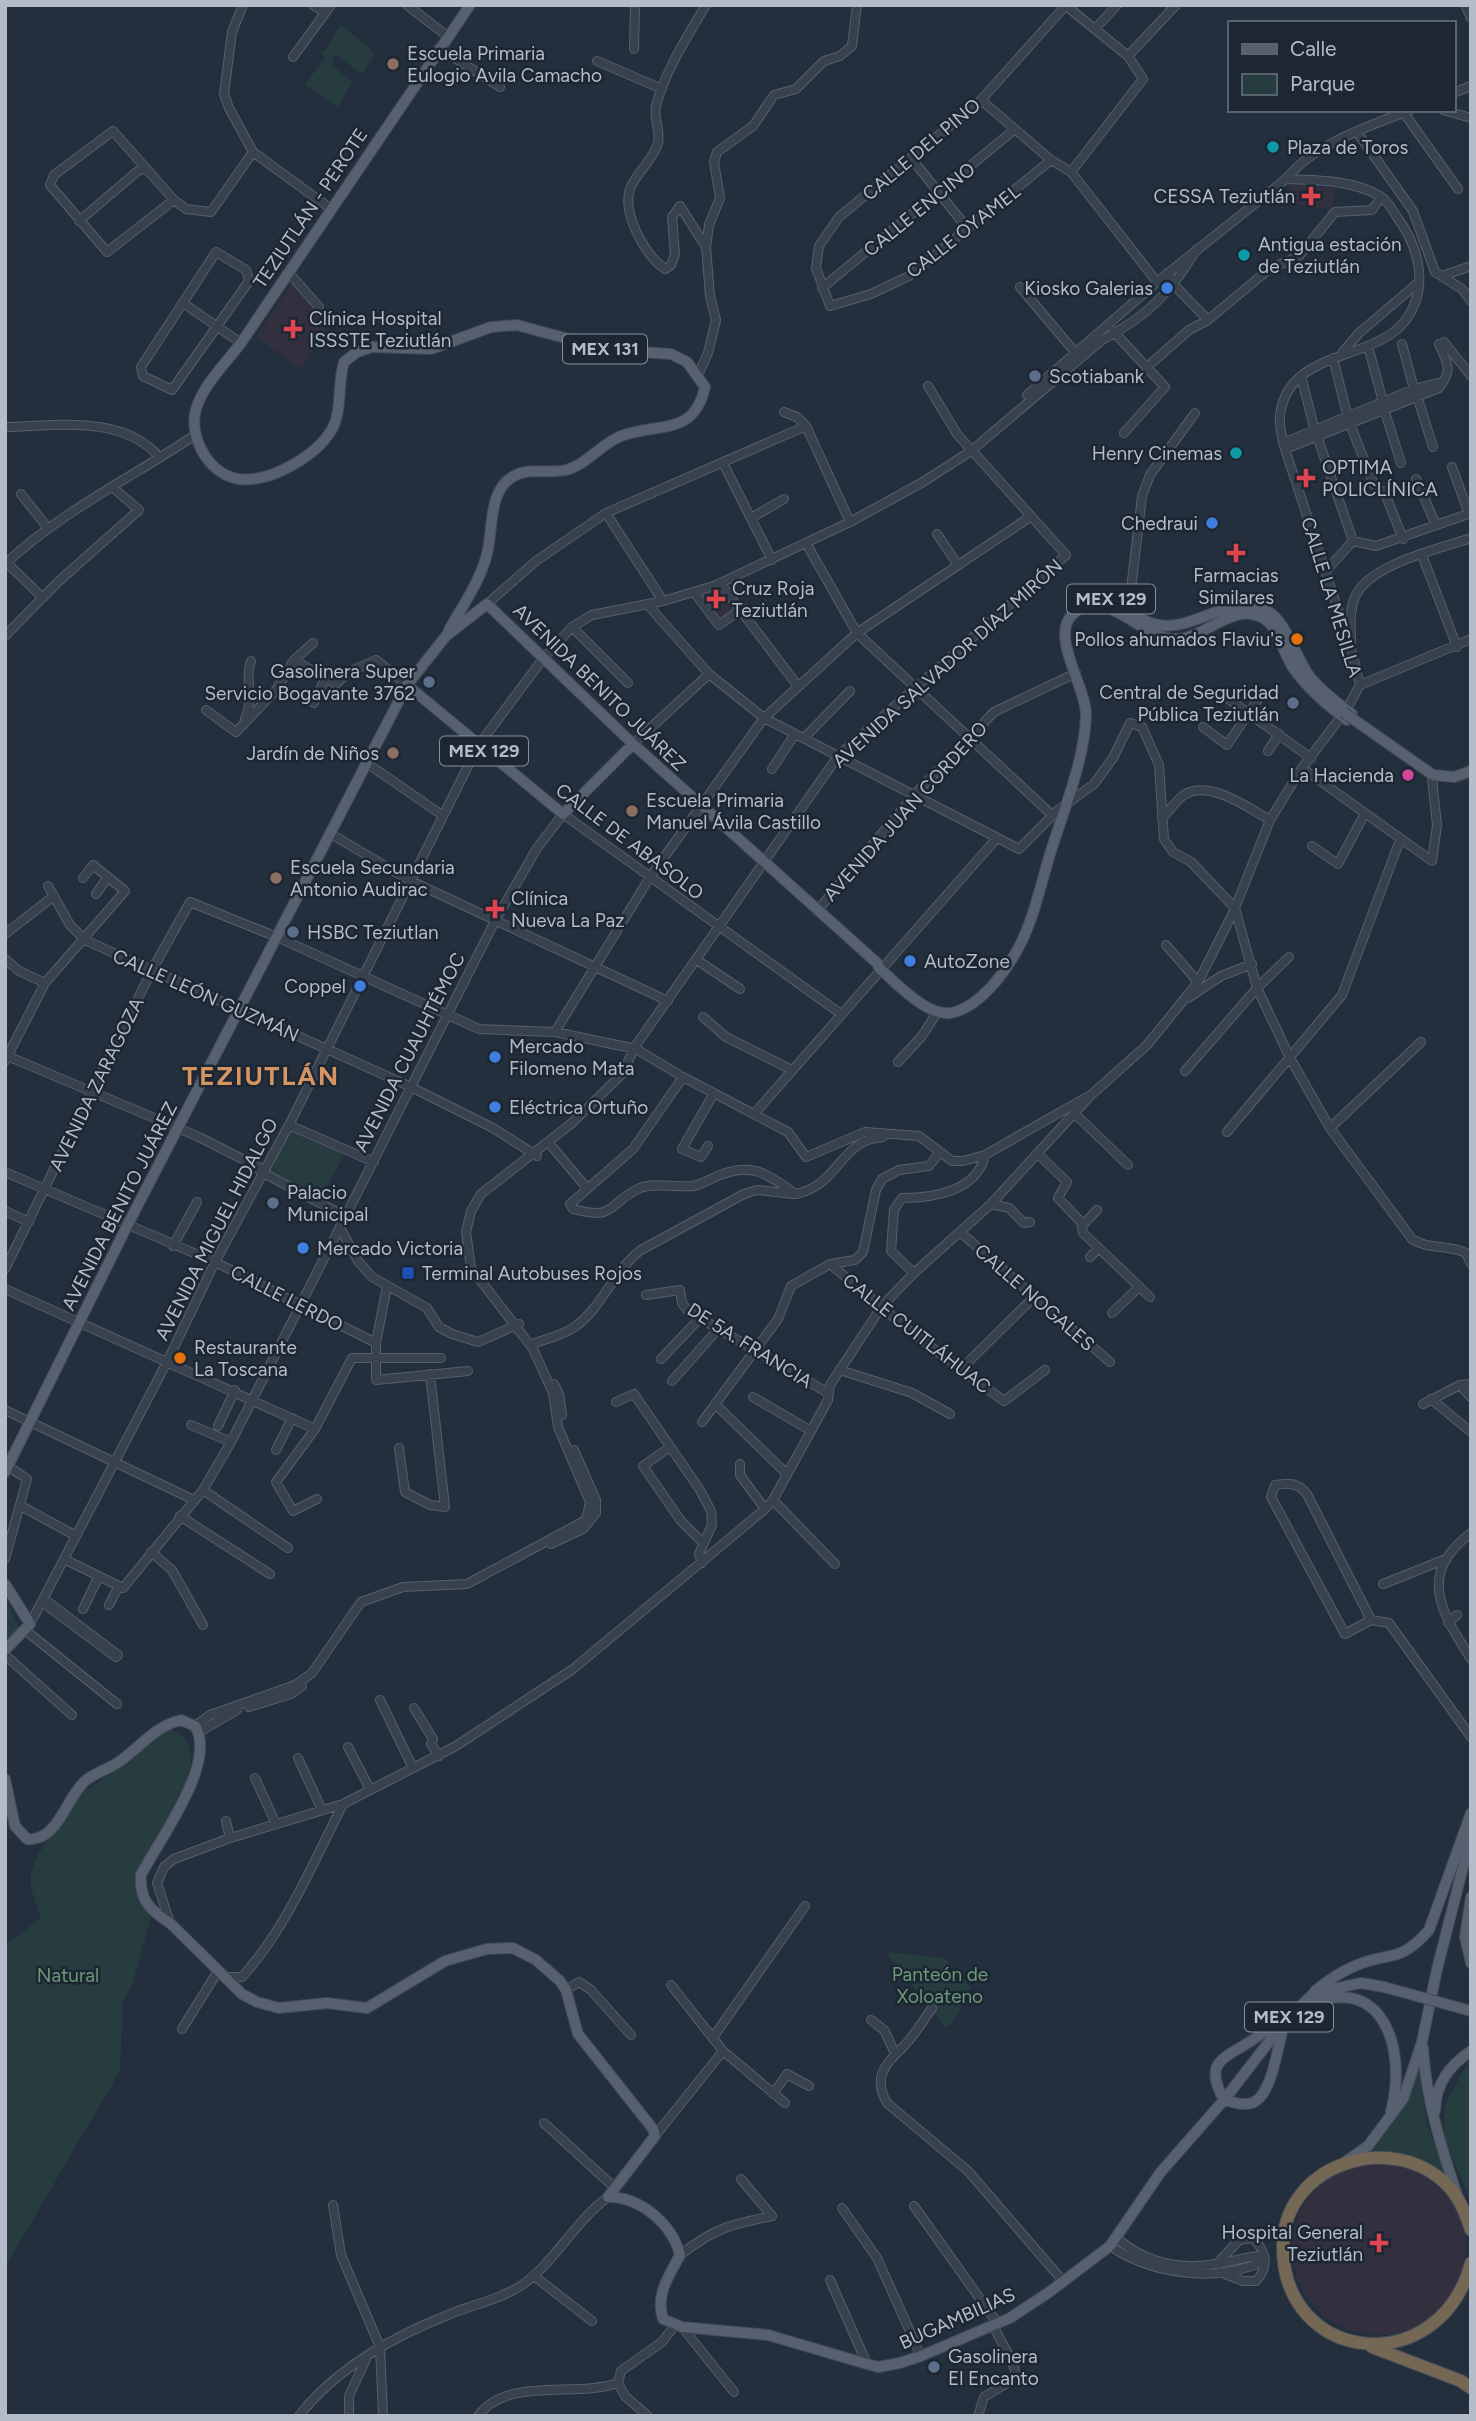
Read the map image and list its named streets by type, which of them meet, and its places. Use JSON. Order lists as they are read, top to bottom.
{
  "streets": {
    "main road": [
      "TEZIUTLÁN - PEROTE",
      "MEX 131",
      "MEX 129",
      "AVENIDA BENITO JUÁREZ",
      "CALLE DE ABASOLO",
      "AVENIDA CUAUHTÉMOC",
      "AVENIDA MIGUEL HIDALGO",
      "BUGAMBILIAS"
    ],
    "street": [
      "CALLE DEL PINO",
      "CALLE ENCINO",
      "CALLE OYAMEL",
      "CALLE LA MESILLA",
      "AVENIDA SALVADOR DÍAZ MIRÓN",
      "AVENIDA JUAN CORDERO",
      "CALLE LEÓN GUZMÁN",
      "AVENIDA ZARAGOZA",
      "CALLE NOGALES",
      "CALLE LERDO",
      "CALLE CUITLÁHUAC",
      "DE 5A. FRANCIA"
    ]
  },
  "crossings": [
    ["CALLE DEL PINO", "CALLE ENCINO"],
    ["CALLE DEL PINO", "CALLE OYAMEL"],
    ["TEZIUTLÁN - PEROTE", "MEX 131"],
    ["CALLE LA MESILLA", "MEX 129"],
    ["MEX 129", "AVENIDA BENITO JUÁREZ"],
    ["MEX 129", "AVENIDA JUAN CORDERO"],
    ["MEX 129", "BUGAMBILIAS"],
    ["AVENIDA SALVADOR DÍAZ MIRÓN", "AVENIDA BENITO JUÁREZ"],
    ["AVENIDA SALVADOR DÍAZ MIRÓN", "CALLE DE ABASOLO"],
    ["AVENIDA SALVADOR DÍAZ MIRÓN", "CALLE LEÓN GUZMÁN"],
    ["AVENIDA BENITO JUÁREZ", "AVENIDA JUAN CORDERO"],
    ["AVENIDA BENITO JUÁREZ", "CALLE DE ABASOLO"],
    ["AVENIDA BENITO JUÁREZ", "CALLE LEÓN GUZMÁN"],
    ["AVENIDA BENITO JUÁREZ", "AVENIDA CUAUHTÉMOC"],
    ["AVENIDA BENITO JUÁREZ", "AVENIDA ZARAGOZA"],
    ["AVENIDA BENITO JUÁREZ", "AVENIDA MIGUEL HIDALGO"],
    ["AVENIDA BENITO JUÁREZ", "CALLE LERDO"],
    ["CALLE DE ABASOLO", "AVENIDA CUAUHTÉMOC"],
    ["CALLE DE ABASOLO", "AVENIDA MIGUEL HIDALGO"],
    ["CALLE LEÓN GUZMÁN", "AVENIDA CUAUHTÉMOC"],
    ["CALLE LEÓN GUZMÁN", "AVENIDA ZARAGOZA"],
    ["CALLE LEÓN GUZMÁN", "AVENIDA MIGUEL HIDALGO"],
    ["AVENIDA CUAUHTÉMOC", "CALLE LERDO"],
    ["AVENIDA ZARAGOZA", "CALLE LERDO"],
    ["AVENIDA MIGUEL HIDALGO", "CALLE LERDO"]
  ],
  "districts": ["TEZIUTLÁN"],
  "parks": ["Panteón de Xoloateno", "Natural"],
  "places": {
    "other": [
      "Escuela Primaria Eulogio Avila Camacho",
      "Plaza de Toros",
      "Antigua estación de Teziutlán",
      "Kiosko Galerias",
      "Scotiabank",
      "Henry Cinemas",
      "Chedraui",
      "Pollos ahumados Flaviu's",
      "Gasolinera Super Servicio Bogavante 3762",
      "Central de Seguridad Pública Teziutlán",
      "Jardín de Niños",
      "La Hacienda",
      "Escuela Primaria Manuel Ávila Castillo",
      "Escuela Secundaria Antonio Audirac",
      "HSBC Teziutlan",
      "AutoZone",
      "Coppel",
      "Mercado Filomeno Mata",
      "Eléctrica Ortuño",
      "Palacio Municipal",
      "Mercado Victoria",
      "Restaurante La Toscana",
      "Gasolinera El Encanto"
    ],
    "health": [
      "CESSA Teziutlán",
      "Clínica Hospital ISSSTE Teziutlán",
      "OPTIMA POLICLÍNICA",
      "Farmacias Similares",
      "Cruz Roja Teziutlán",
      "Clínica Nueva La Paz",
      "Hospital General Teziutlán"
    ],
    "transit": ["Terminal Autobuses Rojos"]
  },
  "legend": ["Calle", "Parque"]
}
